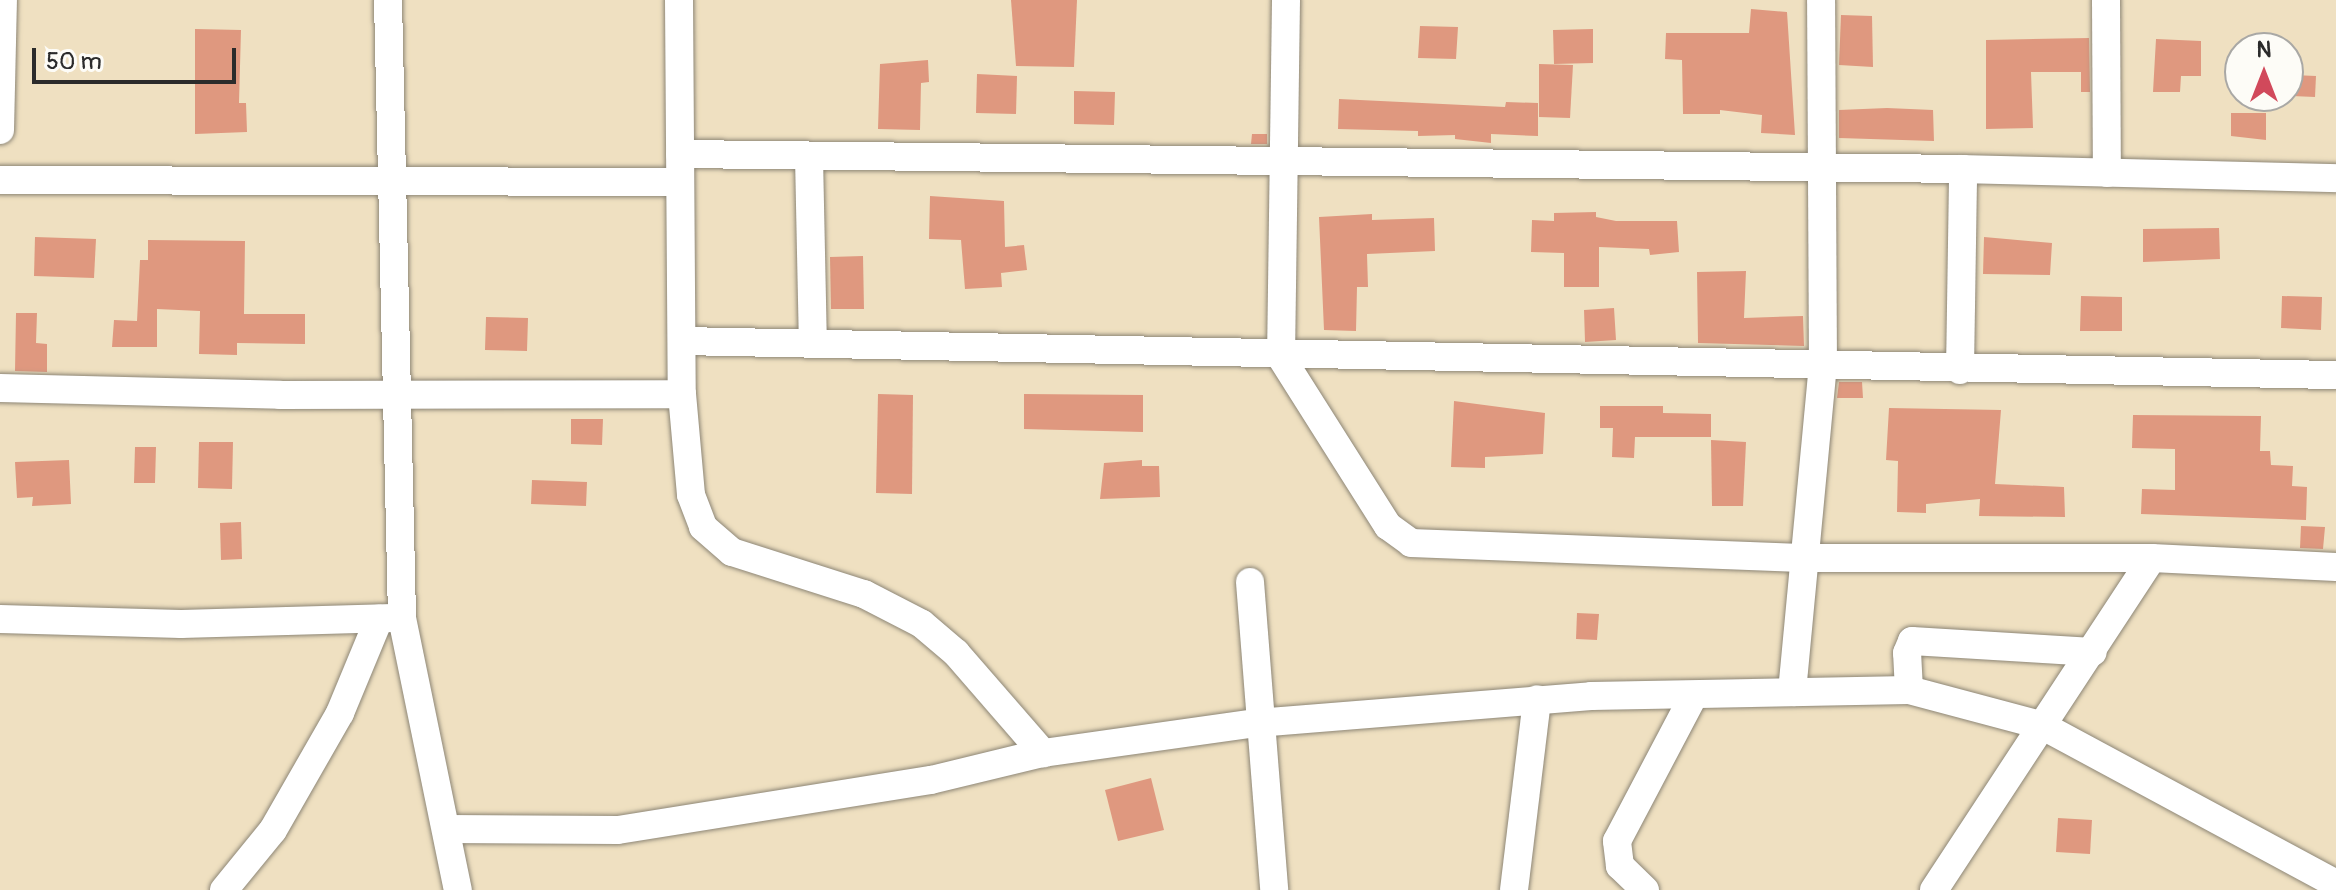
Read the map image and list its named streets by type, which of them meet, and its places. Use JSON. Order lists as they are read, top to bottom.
{
  "scale_bar": "50 m",
  "north": "top"
}
